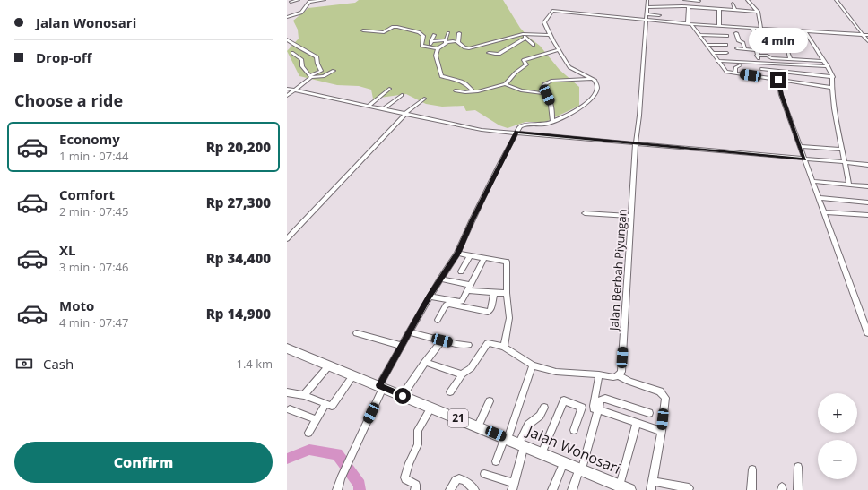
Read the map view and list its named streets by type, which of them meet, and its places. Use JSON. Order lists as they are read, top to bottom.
{
  "streets": {
    "highway": ["21", "Jalan Wonosari"],
    "street": ["Jalan Berbah Piyungan"]
  },
  "page": {
    "banner": ["Jalan Wonosari", "Drop-off"],
    "bubble": "4 min",
    "heading": "Choose a ride",
    "list": [
      {
        "name": "Economy",
        "note": "1 min · 07:44",
        "value": "Rp 20,200"
      },
      {
        "name": "Comfort",
        "note": "2 min · 07:45",
        "value": "Rp 27,300"
      },
      {
        "name": "XL",
        "note": "3 min · 07:46",
        "value": "Rp 34,400"
      },
      {
        "name": "Moto",
        "note": "4 min · 07:47",
        "value": "Rp 14,900"
      }
    ],
    "pay": ["Cash", "1.4 km"],
    "map_buttons": ["+", "−"],
    "buttons": "Confirm"
  }
}
